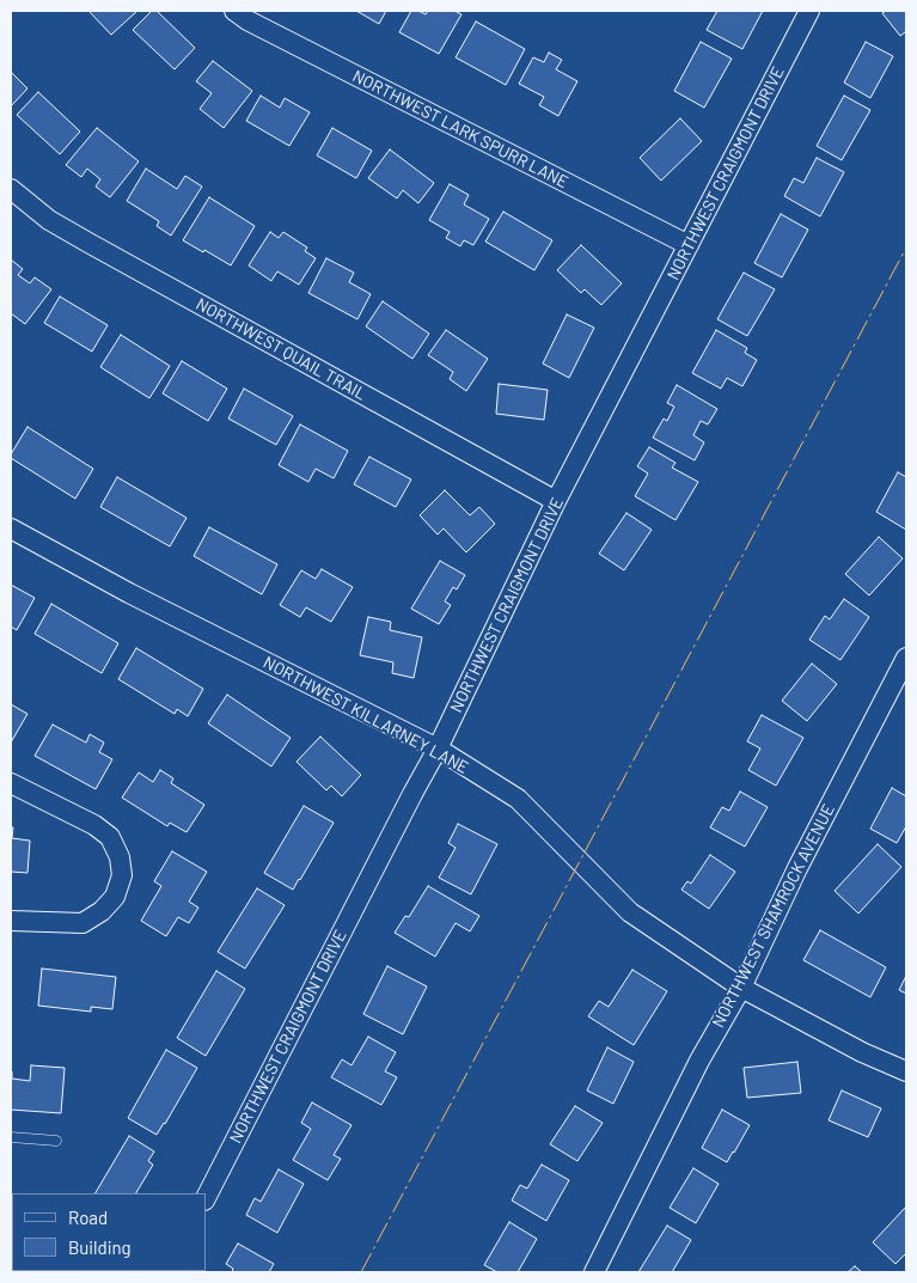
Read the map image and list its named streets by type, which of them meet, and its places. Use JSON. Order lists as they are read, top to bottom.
{
  "streets": {
    "street": [
      "NORTHWEST LARK SPURR LANE",
      "NORTHWEST CRAIGMONT DRIVE",
      "NORTHWEST QUAIL TRAIL",
      "NORTHWEST KILLARNEY LANE",
      "NORTHWEST SHAMROCK AVENUE"
    ]
  },
  "crossings": [
    ["NORTHWEST LARK SPURR LANE", "NORTHWEST CRAIGMONT DRIVE"],
    ["NORTHWEST CRAIGMONT DRIVE", "NORTHWEST QUAIL TRAIL"],
    ["NORTHWEST CRAIGMONT DRIVE", "NORTHWEST KILLARNEY LANE"],
    ["NORTHWEST KILLARNEY LANE", "NORTHWEST SHAMROCK AVENUE"]
  ],
  "legend": ["Road", "Building"]
}
